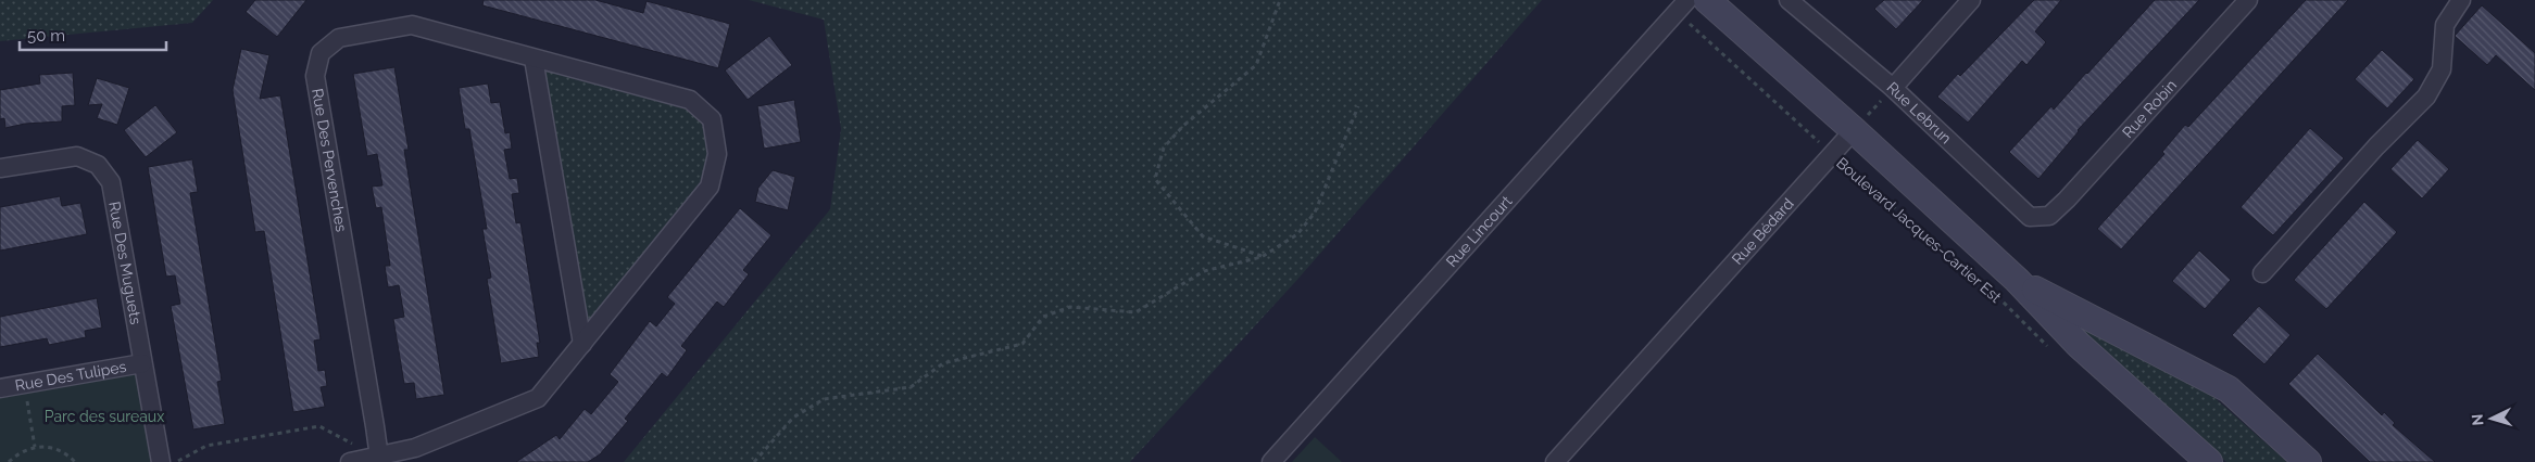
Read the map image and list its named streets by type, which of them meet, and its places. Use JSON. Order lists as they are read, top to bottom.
{
  "streets": {
    "main road": ["Boulevard Jacques-Cartier Est"],
    "street": [
      "Rue Robin",
      "Rue Lebrun",
      "Rue Des Pervenches",
      "Rue Lincourt",
      "Rue Bédard",
      "Rue Des Muguets",
      "Rue Des Tulipes"
    ]
  },
  "crossings": [
    ["Rue Robin", "Rue Lebrun"],
    ["Boulevard Jacques-Cartier Est", "Rue Lincourt"],
    ["Boulevard Jacques-Cartier Est", "Rue Bédard"],
    ["Rue Des Muguets", "Rue Des Tulipes"]
  ],
  "parks": ["Parc des sureaux"],
  "scale_bar": "50 m",
  "north": "left"
}
